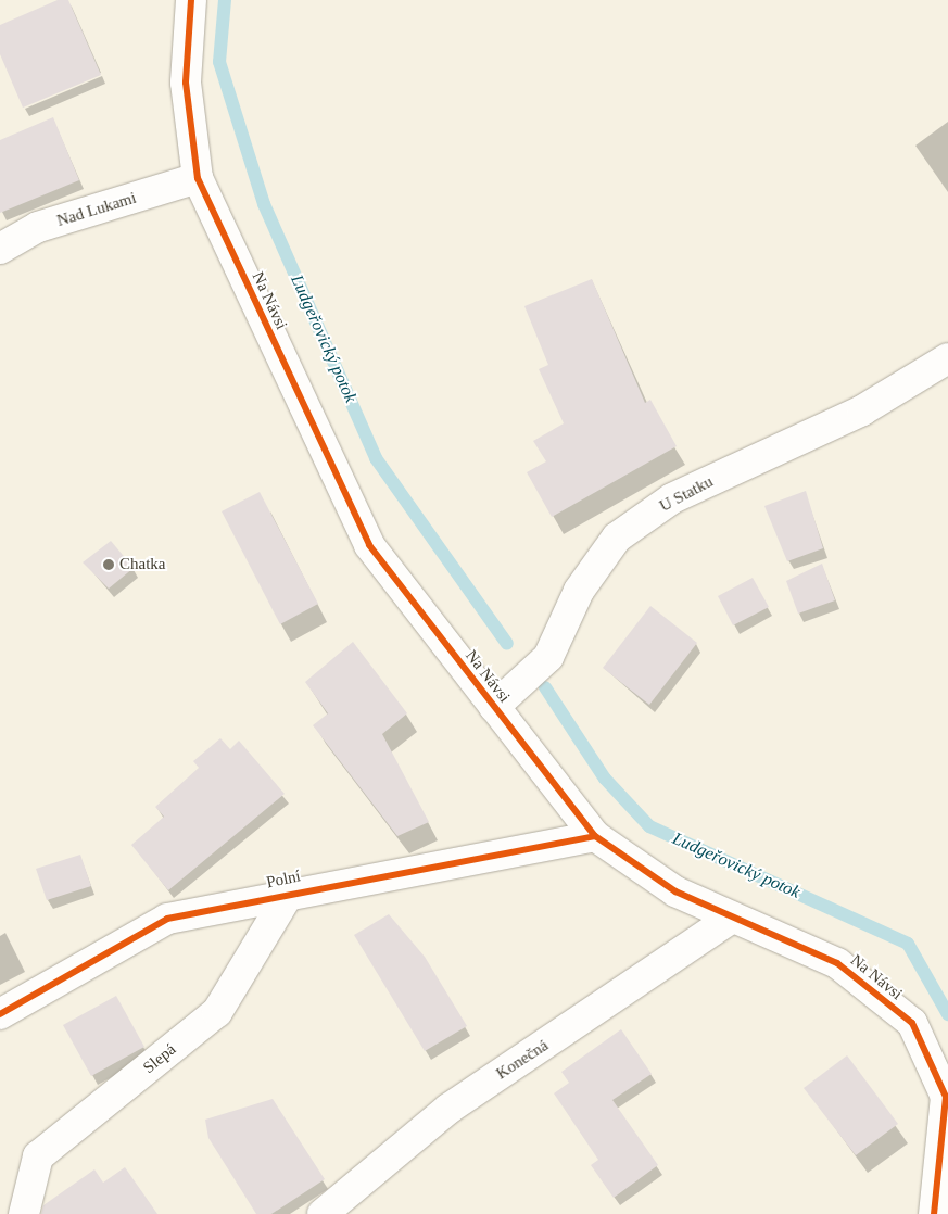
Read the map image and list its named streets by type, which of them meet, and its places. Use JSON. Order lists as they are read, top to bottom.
{
  "streets": {
    "street": [
      "Nad Lukami",
      "Na Návsi",
      "U Statku",
      "Polní",
      "Slepá",
      "Konečná"
    ]
  },
  "crossings": [
    ["Nad Lukami", "Na Návsi"],
    ["Na Návsi", "U Statku"],
    ["Na Návsi", "Polní"],
    ["Na Návsi", "Konečná"],
    ["Polní", "Slepá"]
  ],
  "water": ["Ludgeřovický potok"],
  "places": ["Chatka"]
}
